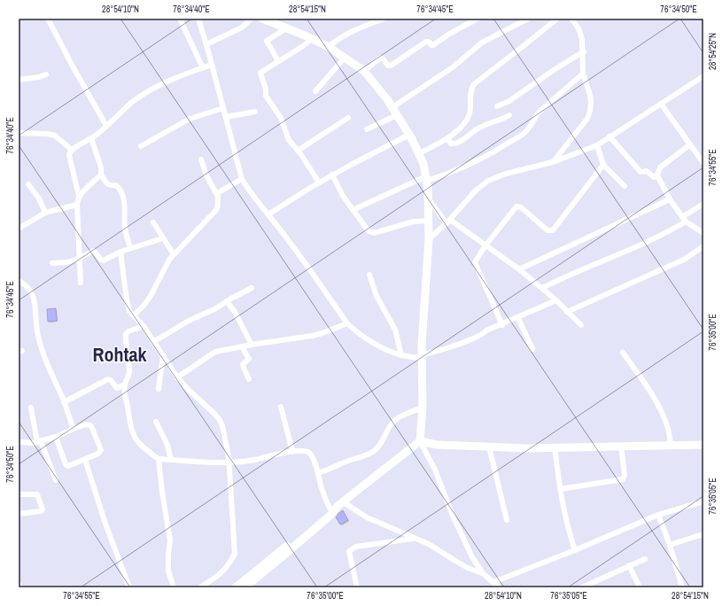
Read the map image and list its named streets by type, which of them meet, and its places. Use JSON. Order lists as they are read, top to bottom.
{
  "districts": ["Rohtak"],
  "coordinates": [
    "28°54'10\"N",
    "76°34'40\"E",
    "28°54'15\"N",
    "76°34'45\"E",
    "76°34'50\"E",
    "28°54'25\"N",
    "76°34'55\"E",
    "76°35'00\"E",
    "76°35'05\"E"
  ]
}
